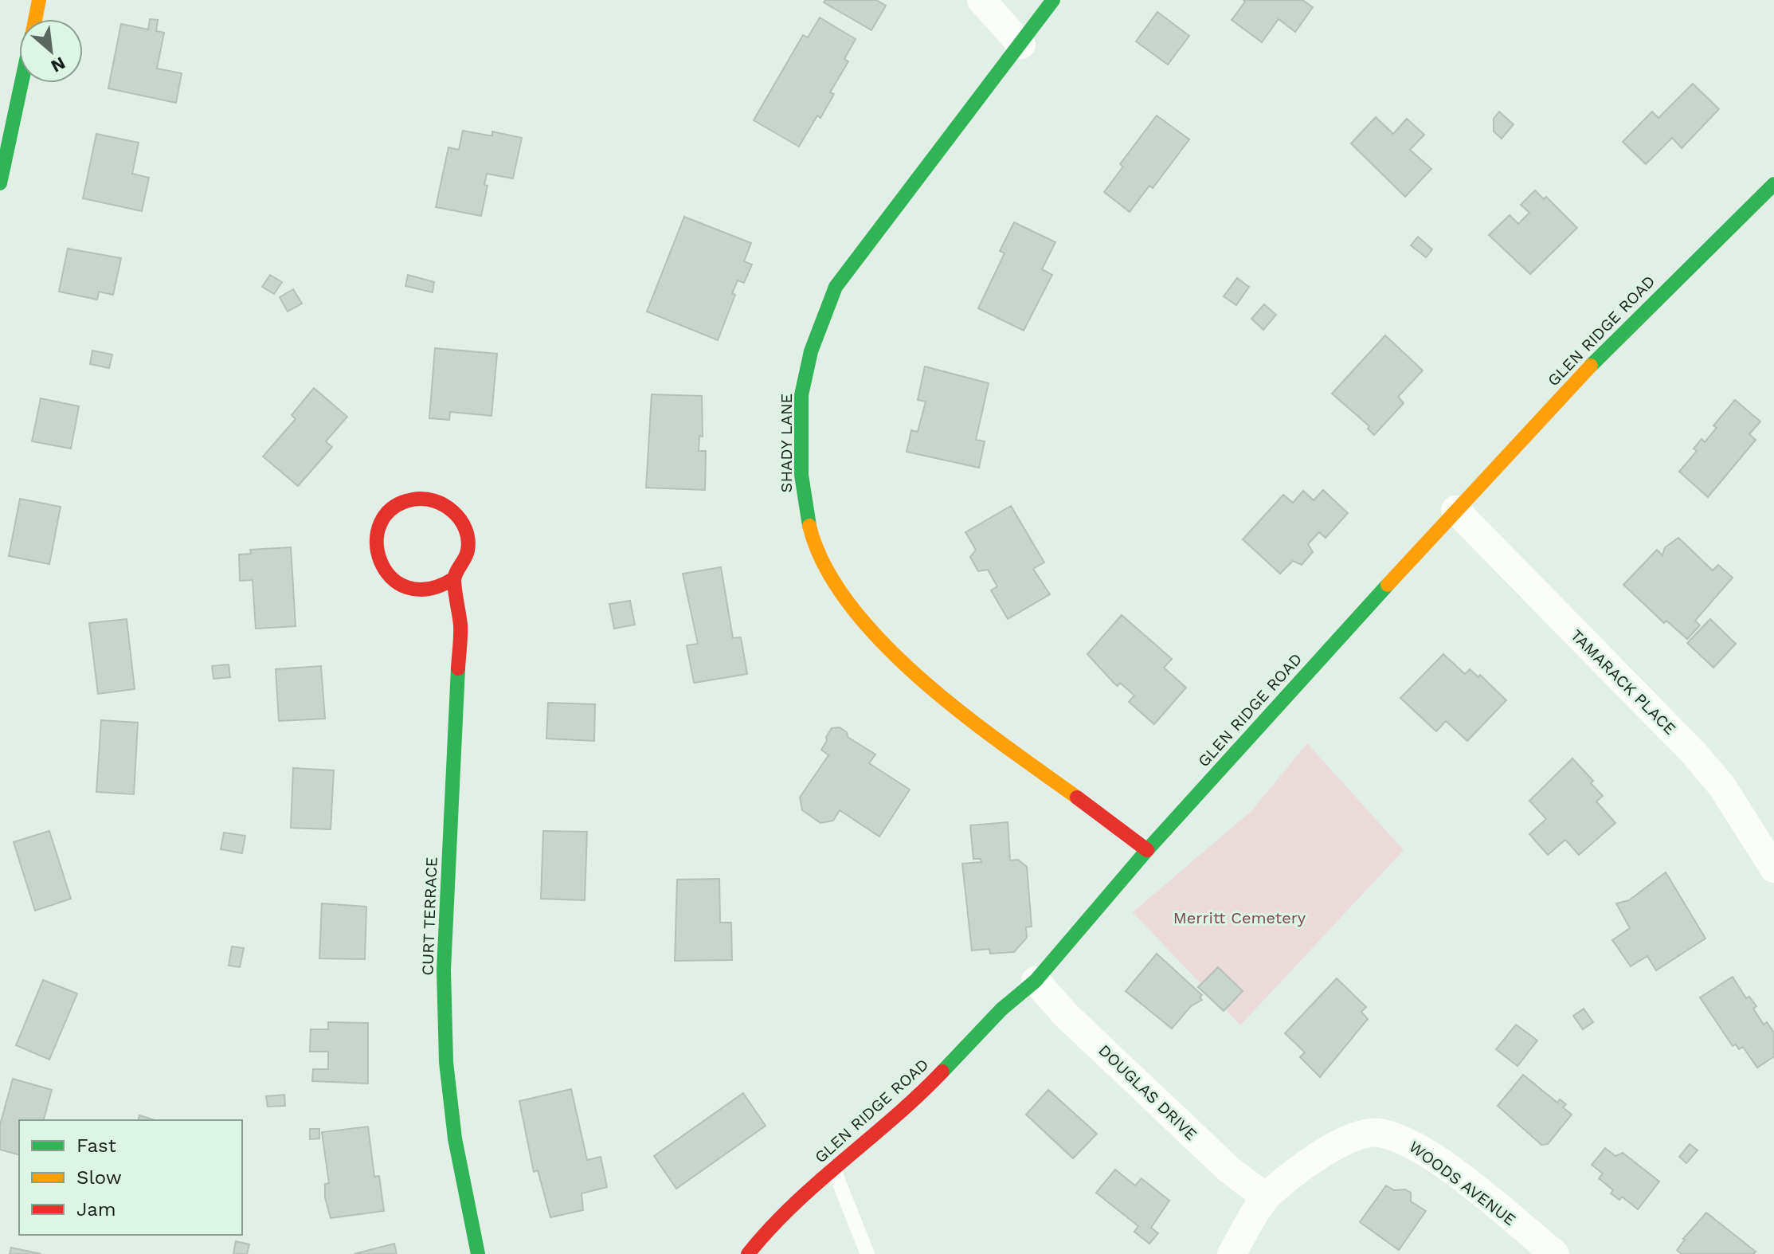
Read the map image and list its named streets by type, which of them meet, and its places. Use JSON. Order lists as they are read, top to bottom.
{
  "streets": {
    "street": [
      "GLEN RIDGE ROAD",
      "SHADY LANE",
      "TAMARACK PLACE",
      "CURT TERRACE",
      "DOUGLAS DRIVE",
      "WOODS AVENUE"
    ]
  },
  "crossings": [
    ["GLEN RIDGE ROAD", "SHADY LANE"],
    ["GLEN RIDGE ROAD", "TAMARACK PLACE"],
    ["GLEN RIDGE ROAD", "DOUGLAS DRIVE"],
    ["DOUGLAS DRIVE", "WOODS AVENUE"]
  ],
  "parks": ["Merritt Cemetery"],
  "legend": ["Fast", "Slow", "Jam"],
  "north": "bottom right"
}
